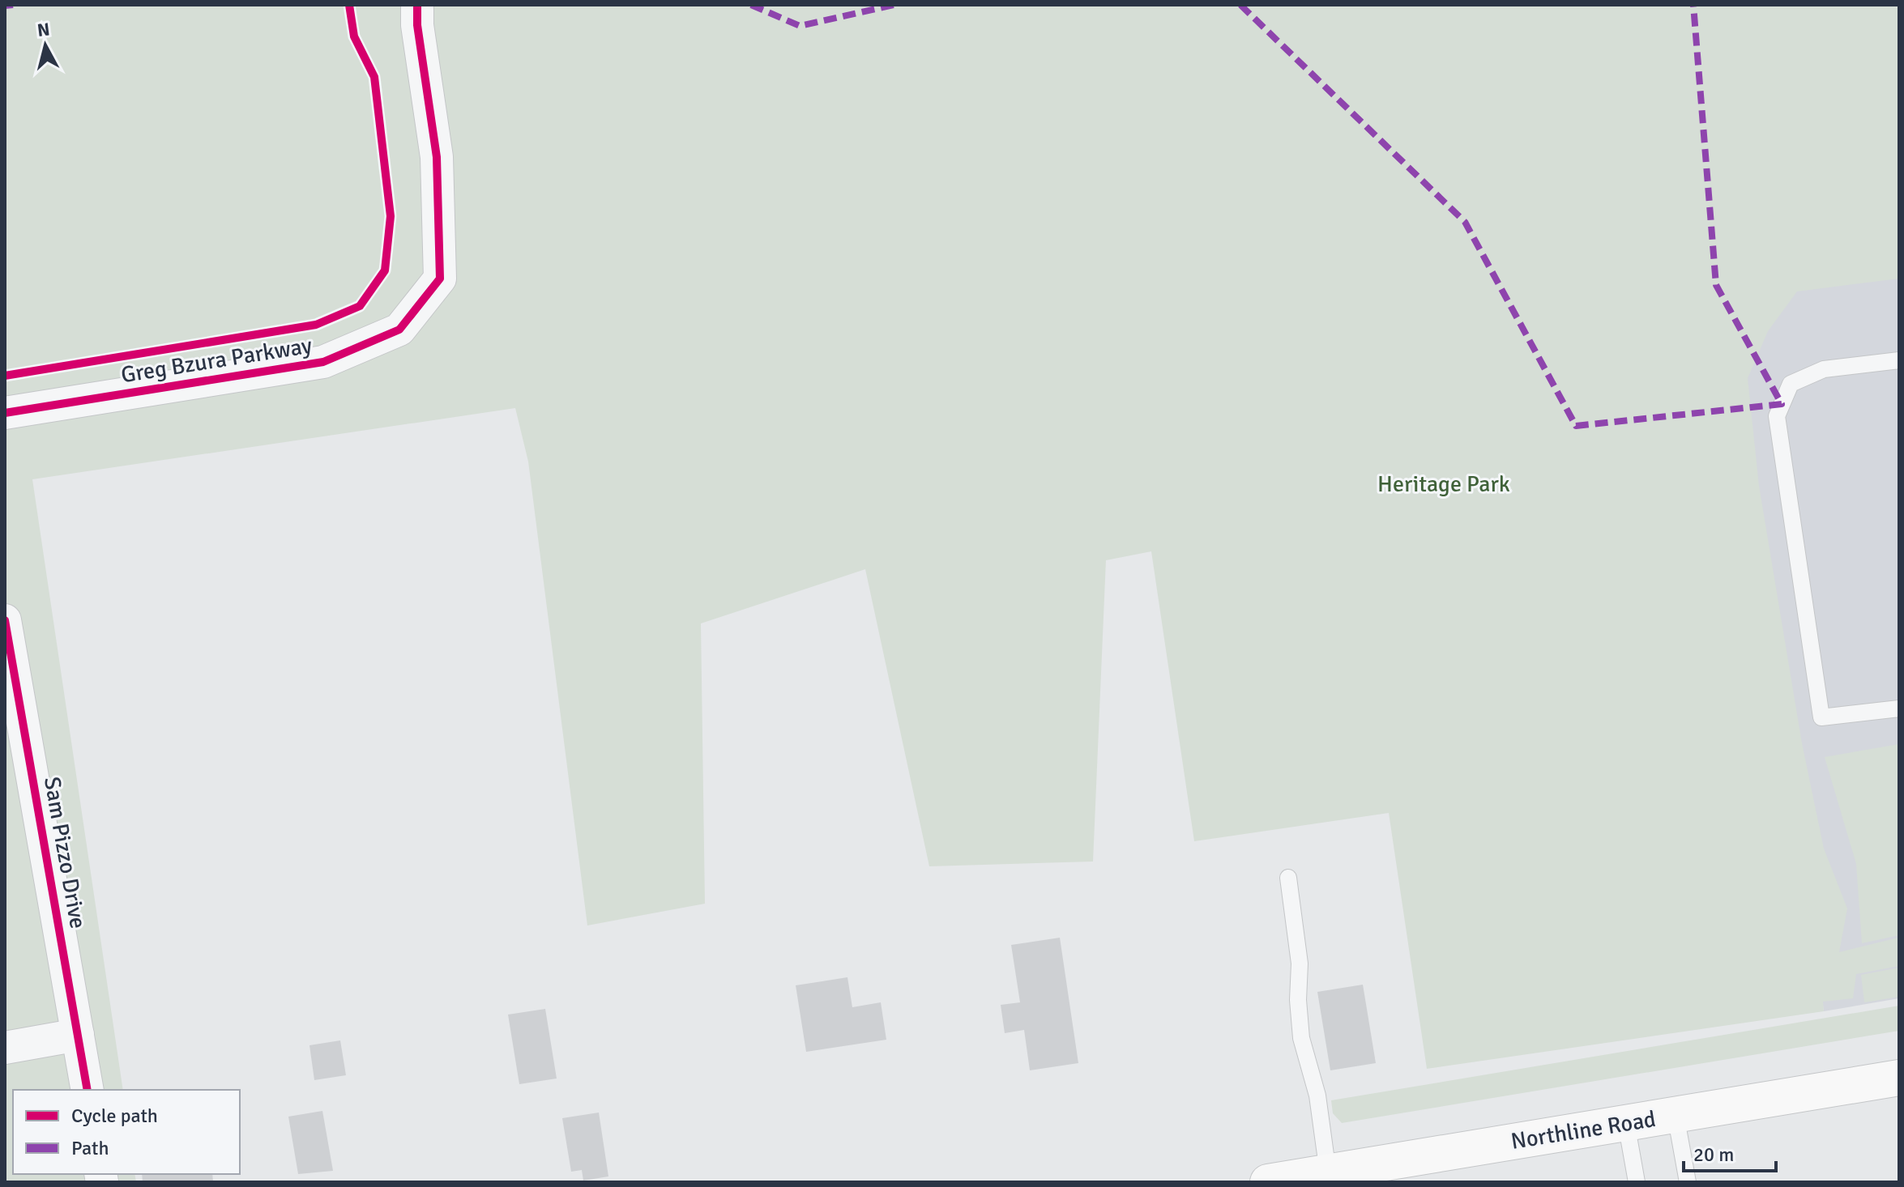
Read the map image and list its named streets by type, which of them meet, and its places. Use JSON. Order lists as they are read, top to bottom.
{
  "streets": {
    "main road": ["Northline Road"],
    "street": ["Greg Bzura Parkway", "Sam Pizzo Drive"]
  },
  "parks": ["Heritage Park"],
  "legend": ["Cycle path", "Path"],
  "scale_bar": "20 m",
  "north": "top"
}
